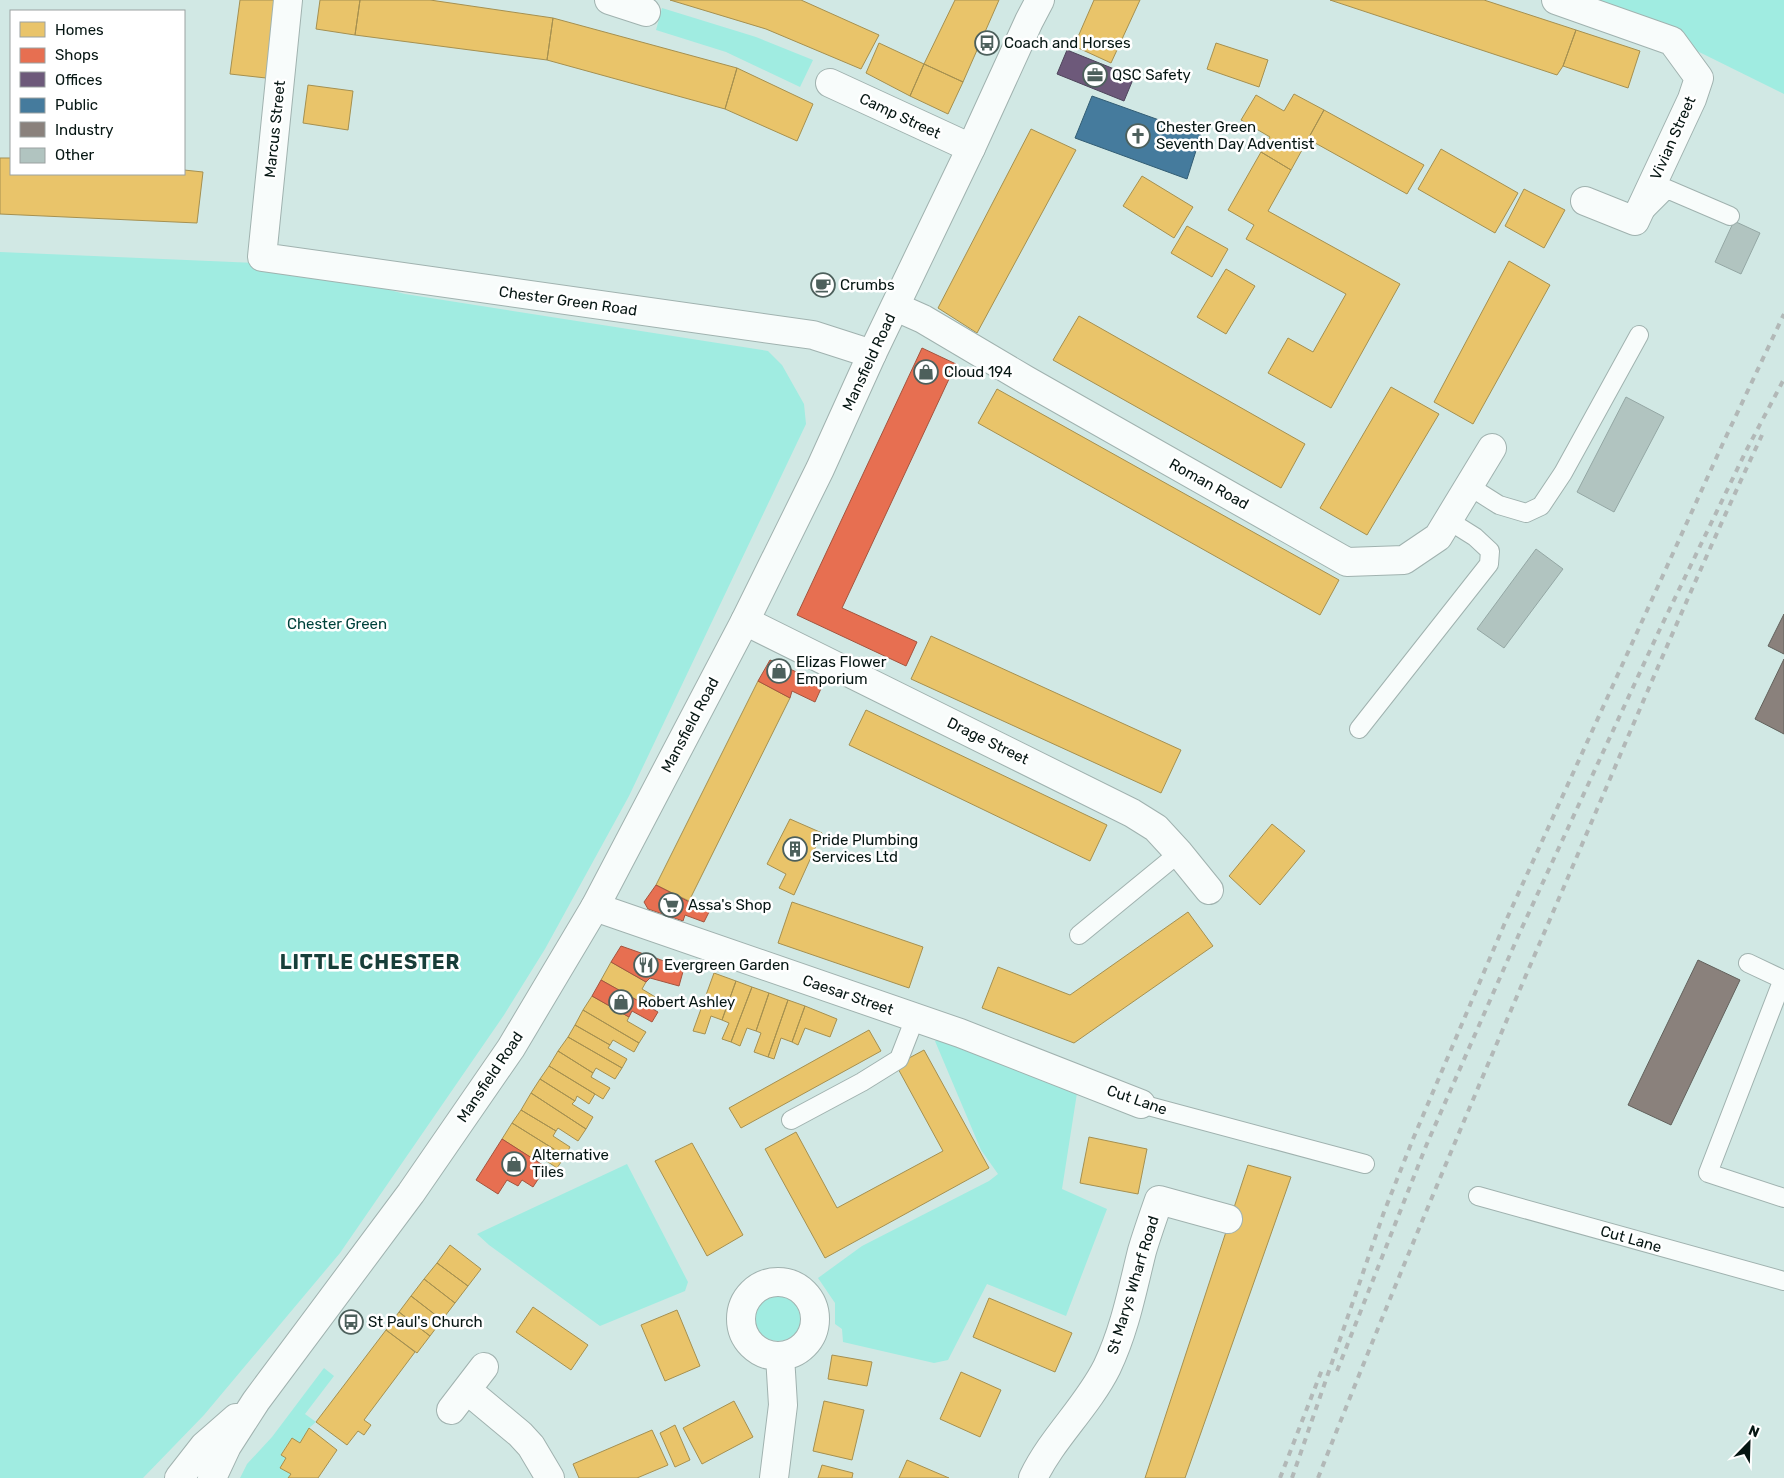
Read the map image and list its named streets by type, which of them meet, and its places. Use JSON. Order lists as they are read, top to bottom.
{
  "streets": {
    "street": [
      "Camp Street",
      "Marcus Street",
      "Vivian Street",
      "Chester Green Road",
      "Mansfield Road",
      "Roman Road",
      "Drage Street",
      "Caesar Street",
      "Cut Lane",
      "St Marys Wharf Road"
    ]
  },
  "crossings": [
    ["Camp Street", "Mansfield Road"],
    ["Marcus Street", "Chester Green Road"],
    ["Chester Green Road", "Mansfield Road"],
    ["Mansfield Road", "Roman Road"],
    ["Mansfield Road", "Drage Street"],
    ["Mansfield Road", "Caesar Street"],
    ["Caesar Street", "Cut Lane"]
  ],
  "districts": ["LITTLE CHESTER"],
  "parks": ["Chester Green"],
  "places": {
    "bus stop": ["Coach and Horses", "St Paul's Church"],
    "office": ["QSC Safety"],
    "church": ["Chester Green Seventh Day Adventist"],
    "cafe": ["Crumbs"],
    "shop": [
      "Cloud 194",
      "Elizas Flower Emporium",
      "Robert Ashley",
      "Alternative Tiles"
    ],
    "building": ["Pride Plumbing Services Ltd"],
    "supermarket": ["Assa's Shop"],
    "restaurant": ["Evergreen Garden"]
  },
  "legend": [
    "Homes",
    "Shops",
    "Offices",
    "Public",
    "Industry",
    "Other"
  ],
  "north": "top right"
}
